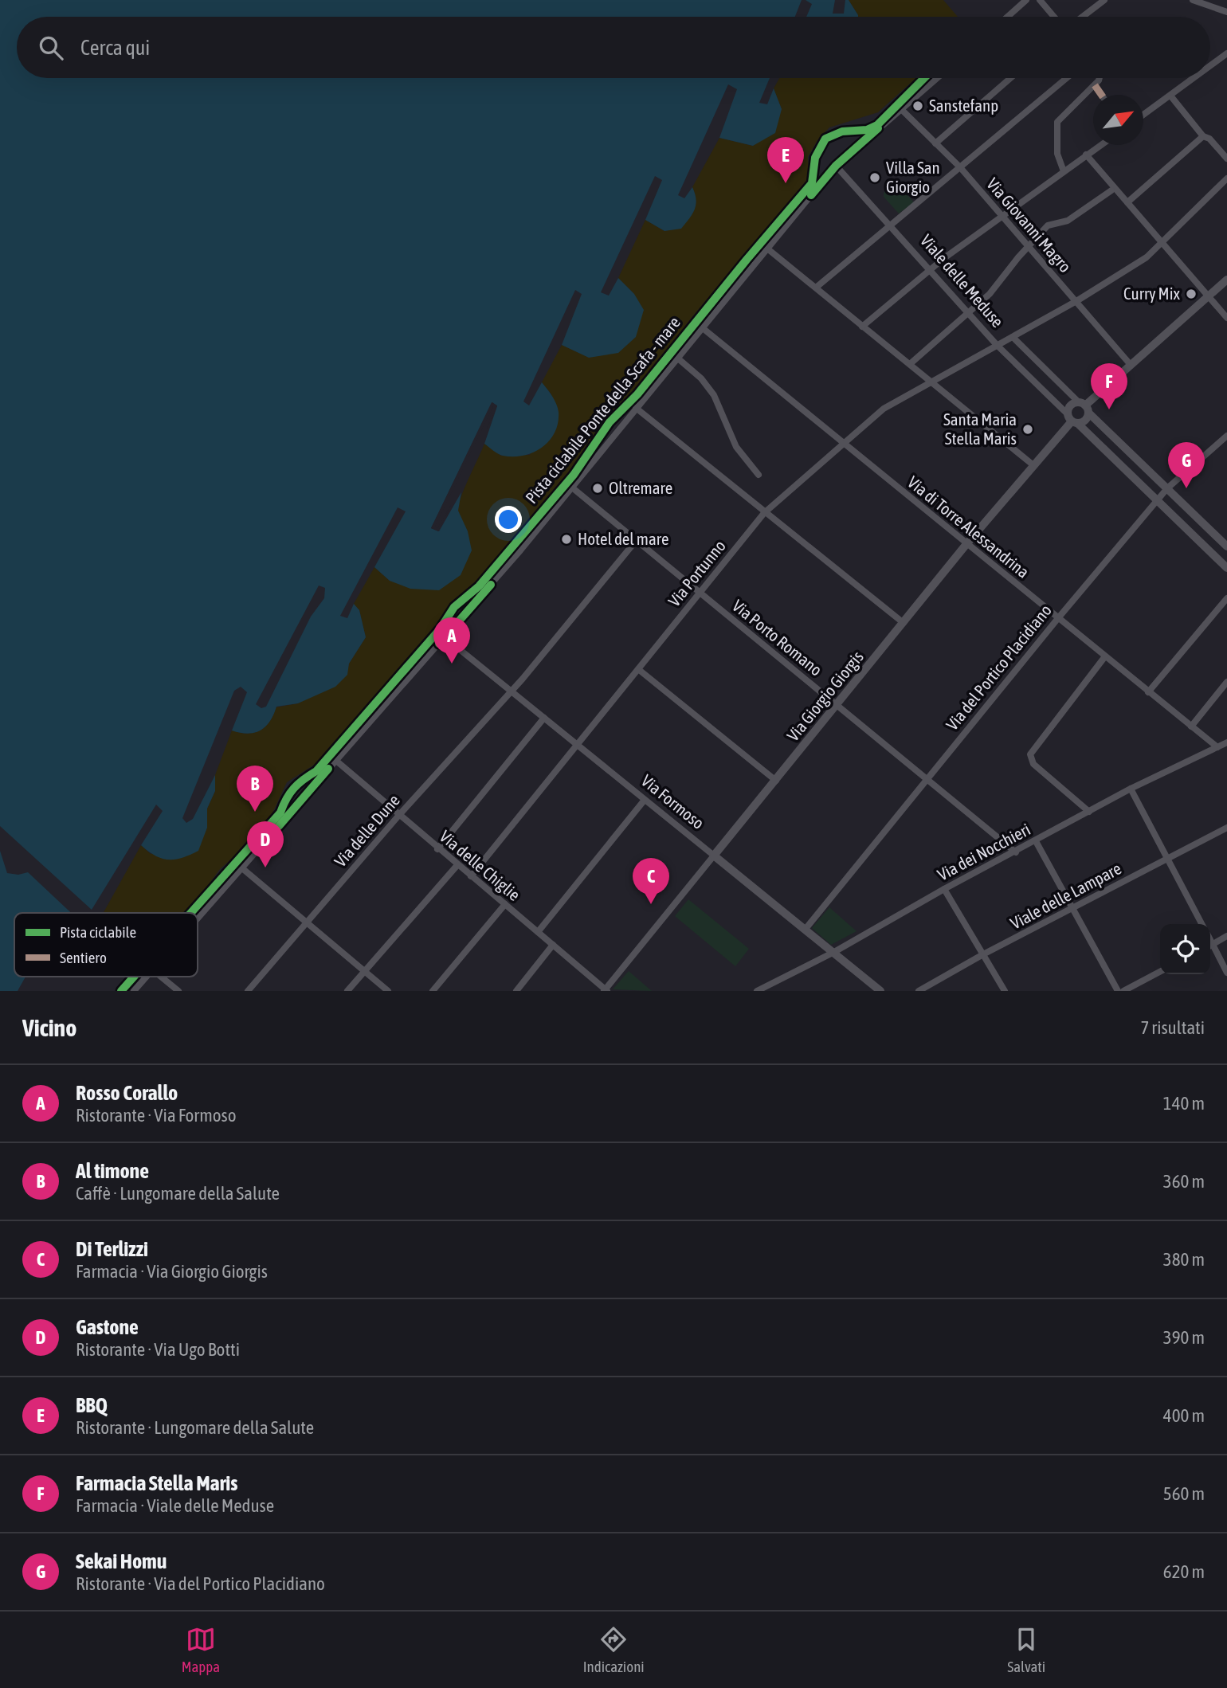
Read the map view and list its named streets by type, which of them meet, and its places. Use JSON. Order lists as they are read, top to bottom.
{
  "streets": {
    "street": [
      "Via Giovanni Magro",
      "Viale delle Meduse",
      "Via di Torre Alessandrina",
      "Via Portunno",
      "Via Porto Romano",
      "Via del Portico Placidiano",
      "Via Giorgio Giorgis",
      "Via Formoso",
      "Via delle Dune",
      "Via dei Nocchieri",
      "Via delle Chiglie",
      "Viale delle Lampare"
    ],
    "cycle path": ["Pista ciclabile Ponte della Scafa - mare"]
  },
  "crossings": [
    ["Via Giovanni Magro", "Via Portunno"],
    ["Viale delle Meduse", "Via Portunno"],
    ["Viale delle Meduse", "Via del Portico Placidiano"],
    ["Viale delle Meduse", "Via Giorgio Giorgis"],
    ["Via di Torre Alessandrina", "Via Portunno"],
    ["Via di Torre Alessandrina", "Via del Portico Placidiano"],
    ["Via di Torre Alessandrina", "Via Giorgio Giorgis"],
    ["Via di Torre Alessandrina", "Via dei Nocchieri"],
    ["Via Portunno", "Via Porto Romano"],
    ["Via Portunno", "Via Formoso"],
    ["Via Portunno", "Via delle Chiglie"],
    ["Via Porto Romano", "Via del Portico Placidiano"],
    ["Via Porto Romano", "Via Giorgio Giorgis"],
    ["Via Porto Romano", "Via delle Dune"],
    ["Via Porto Romano", "Via dei Nocchieri"],
    ["Via del Portico Placidiano", "Via Formoso"],
    ["Via Giorgio Giorgis", "Via Formoso"],
    ["Via Giorgio Giorgis", "Via delle Chiglie"],
    ["Via Formoso", "Via delle Dune"],
    ["Via Formoso", "Via dei Nocchieri"],
    ["Via delle Dune", "Via delle Chiglie"]
  ],
  "places": [
    "Sanstefanp",
    "Villa San Giorgio",
    "Curry Mix",
    "Santa Maria Stella Maris",
    "Oltremare",
    "Hotel del mare"
  ],
  "legend": ["Pista ciclabile", "Sentiero"],
  "north": "top right",
  "page": {
    "search": "Cerca qui",
    "pins": [
      "E",
      "F",
      "G",
      "A",
      "B",
      "D",
      "C"
    ],
    "heading": ["Vicino", "7 risultati"],
    "list": [
      {
        "mark": "A",
        "name": "Rosso Corallo",
        "note": "Ristorante · Via Formoso",
        "value": "140 m"
      },
      {
        "mark": "B",
        "name": "Al timone",
        "note": "Caffè · Lungomare della Salute",
        "value": "360 m"
      },
      {
        "mark": "C",
        "name": "Di Terlizzi",
        "note": "Farmacia · Via Giorgio Giorgis",
        "value": "380 m"
      },
      {
        "mark": "D",
        "name": "Gastone",
        "note": "Ristorante · Via Ugo Botti",
        "value": "390 m"
      },
      {
        "mark": "E",
        "name": "BBQ",
        "note": "Ristorante · Lungomare della Salute",
        "value": "400 m"
      },
      {
        "mark": "F",
        "name": "Farmacia Stella Maris",
        "note": "Farmacia · Viale delle Meduse",
        "value": "560 m"
      },
      {
        "mark": "G",
        "name": "Sekai Homu",
        "note": "Ristorante · Via del Portico Placidiano",
        "value": "620 m"
      }
    ],
    "nav": ["Mappa", "Indicazioni", "Salvati"]
  }
}
